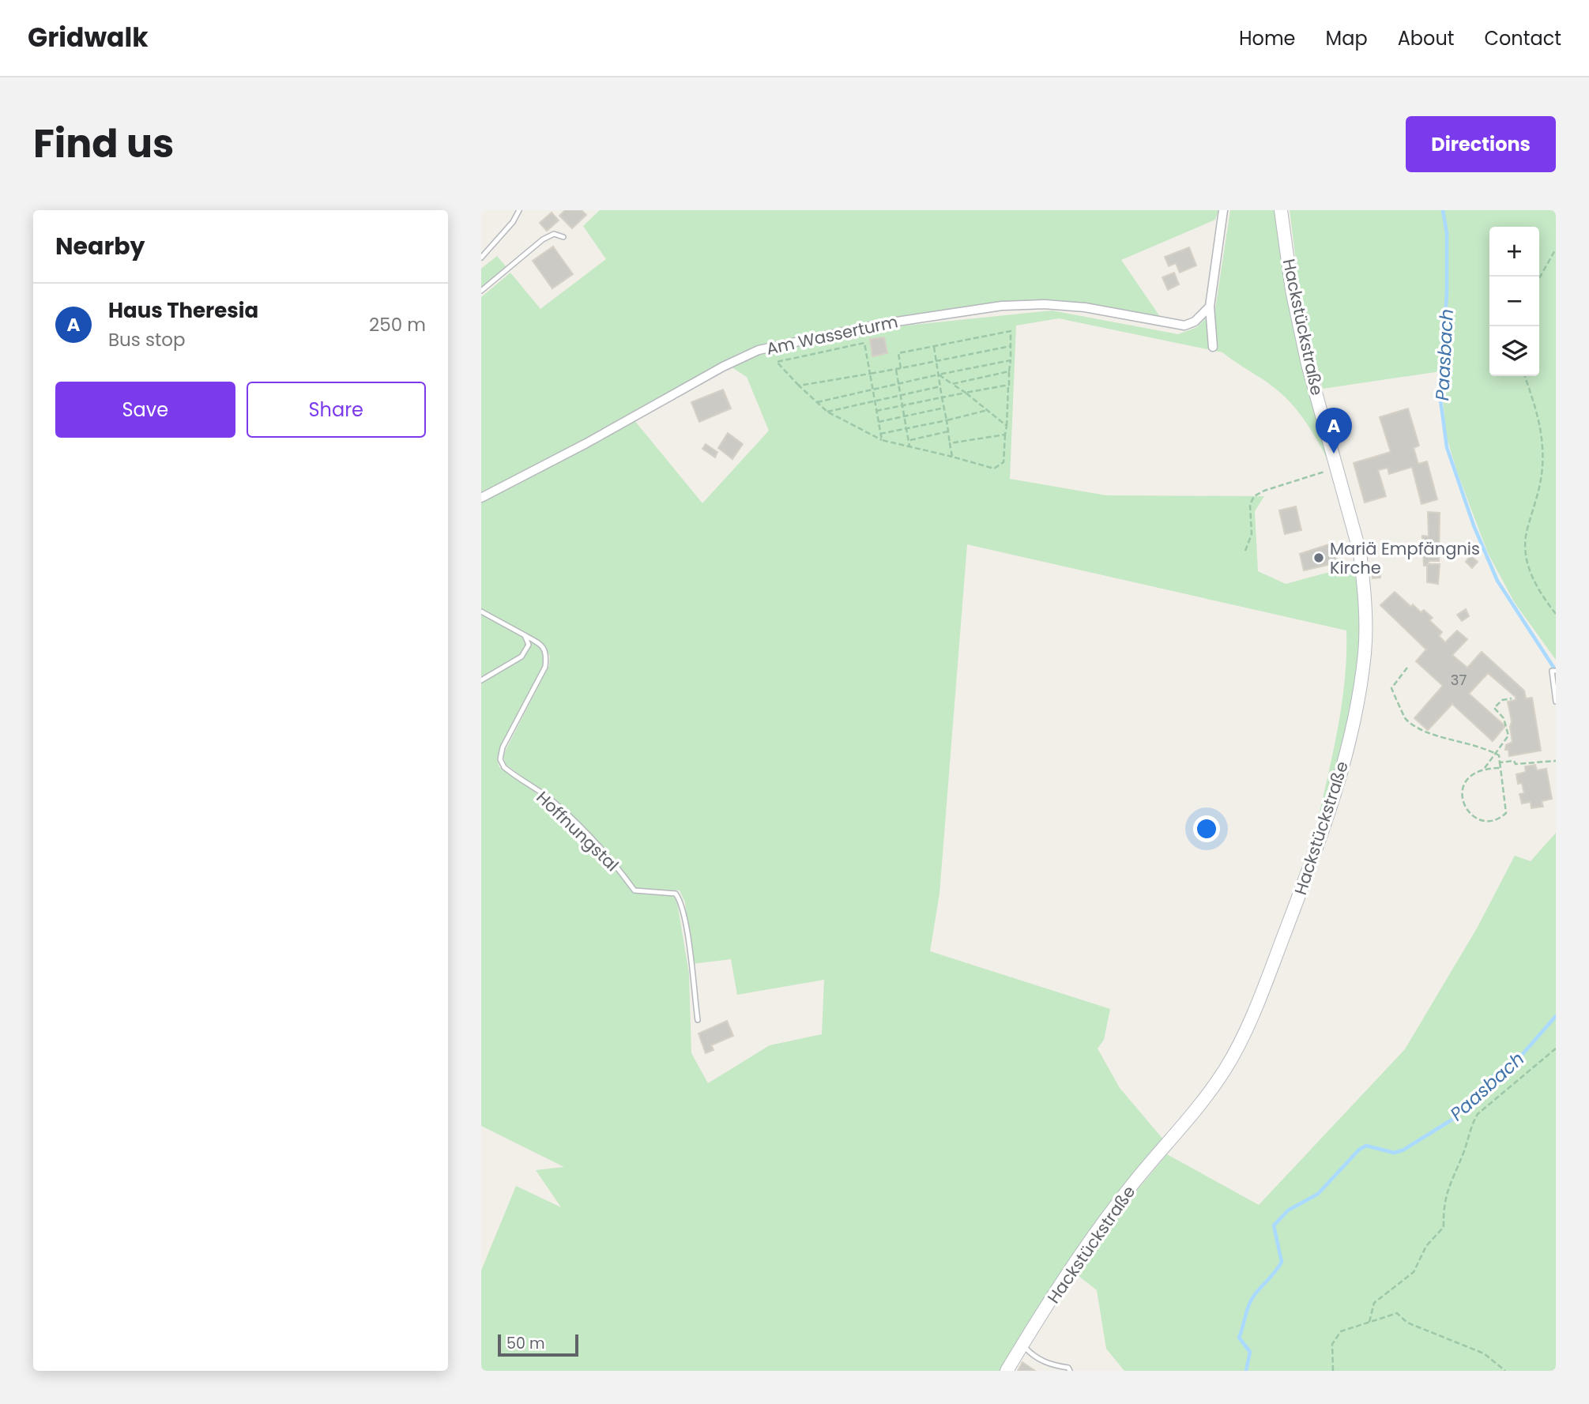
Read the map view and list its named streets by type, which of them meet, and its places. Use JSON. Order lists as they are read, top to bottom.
{
  "streets": {
    "street": ["Hackstückstraße", "Am Wasserturm"],
    "lane": ["Hoffnungstal"]
  },
  "water": ["Paasbach"],
  "places": ["Mariä Empfängnis Kirche"],
  "house_numbers": ["37"],
  "scale_bar": "50 m",
  "page": {
    "header": "Gridwalk",
    "nav": [
      "Home",
      "Map",
      "About",
      "Contact"
    ],
    "title": "Find us",
    "buttons": [
      "Directions",
      ["Save", "Share"]
    ],
    "heading": "Nearby",
    "map_buttons": ["+", "−"],
    "list": [
      {
        "mark": "A",
        "name": "Haus Theresia",
        "note": "Bus stop",
        "value": "250 m"
      }
    ],
    "pins": "A",
    "scale": "50 m"
  }
}
